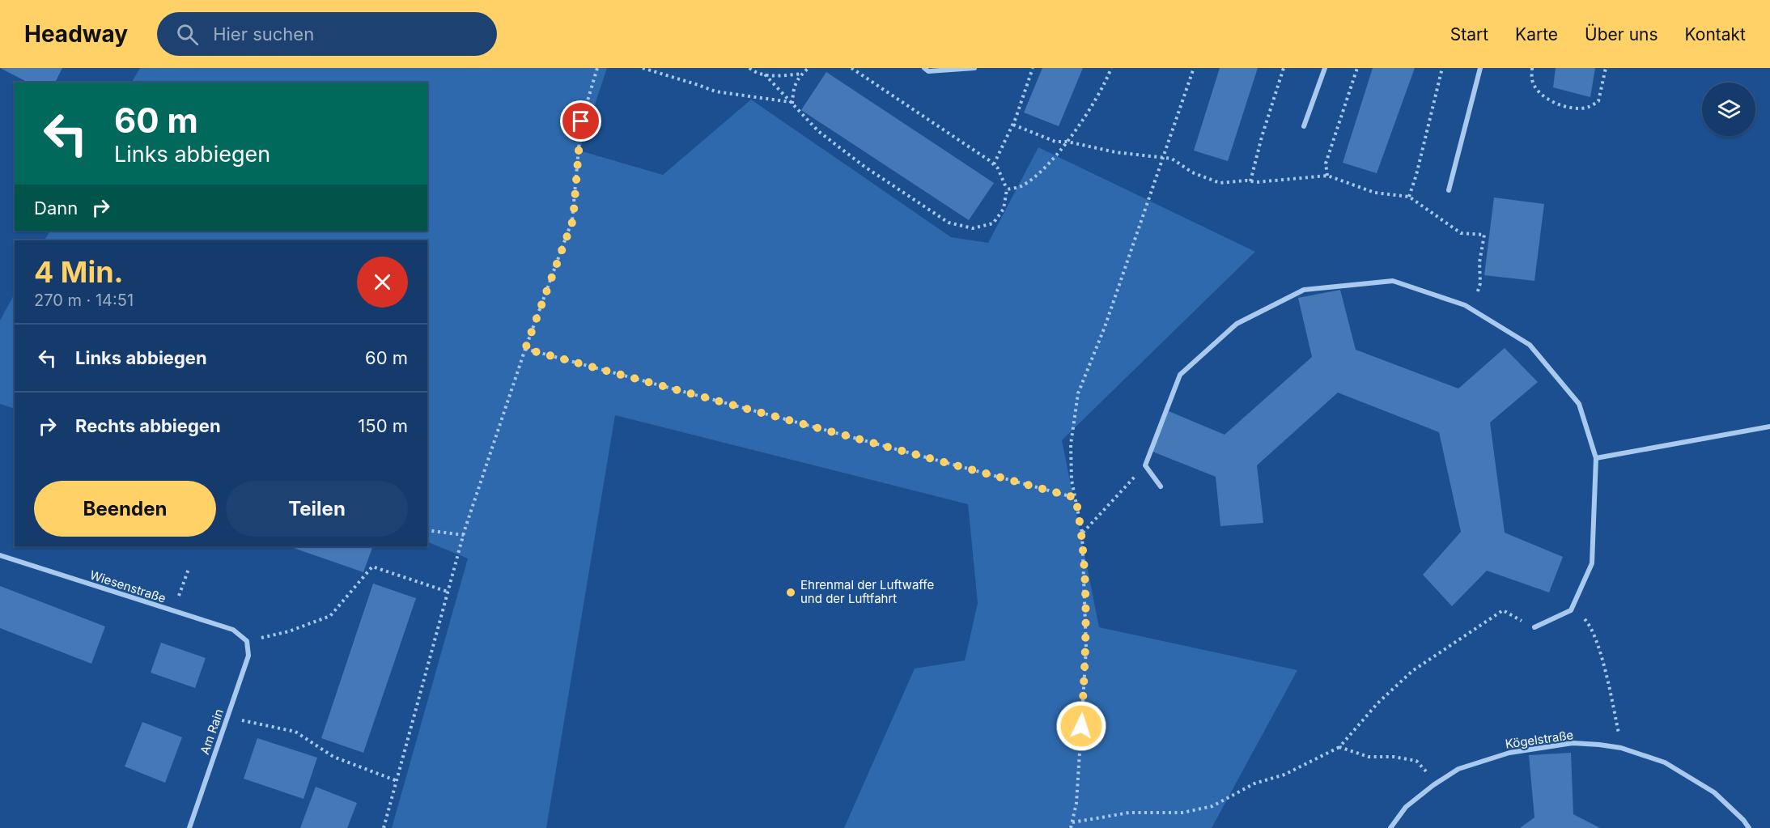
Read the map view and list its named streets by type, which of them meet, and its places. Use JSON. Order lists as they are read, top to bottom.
{
  "streets": {
    "street": ["Wiesenstraße", "Am Rain", "Kögelstraße"]
  },
  "crossings": [
    ["Wiesenstraße", "Am Rain"]
  ],
  "places": ["Ehrenmal der Luftwaffe und der Luftfahrt"],
  "page": {
    "header": "Headway",
    "search": "Hier suchen",
    "nav": [
      "Start",
      "Karte",
      "Über uns",
      "Kontakt"
    ],
    "turn": ["60 m", "Links abbiegen"],
    "then": "Dann",
    "heading": ["4 Min.", "270 m · 14:51"],
    "list": [
      {
        "name": "Links abbiegen",
        "value": "60 m"
      },
      {
        "name": "Rechts abbiegen",
        "value": "150 m"
      }
    ],
    "buttons": ["Beenden", "Teilen"]
  }
}
